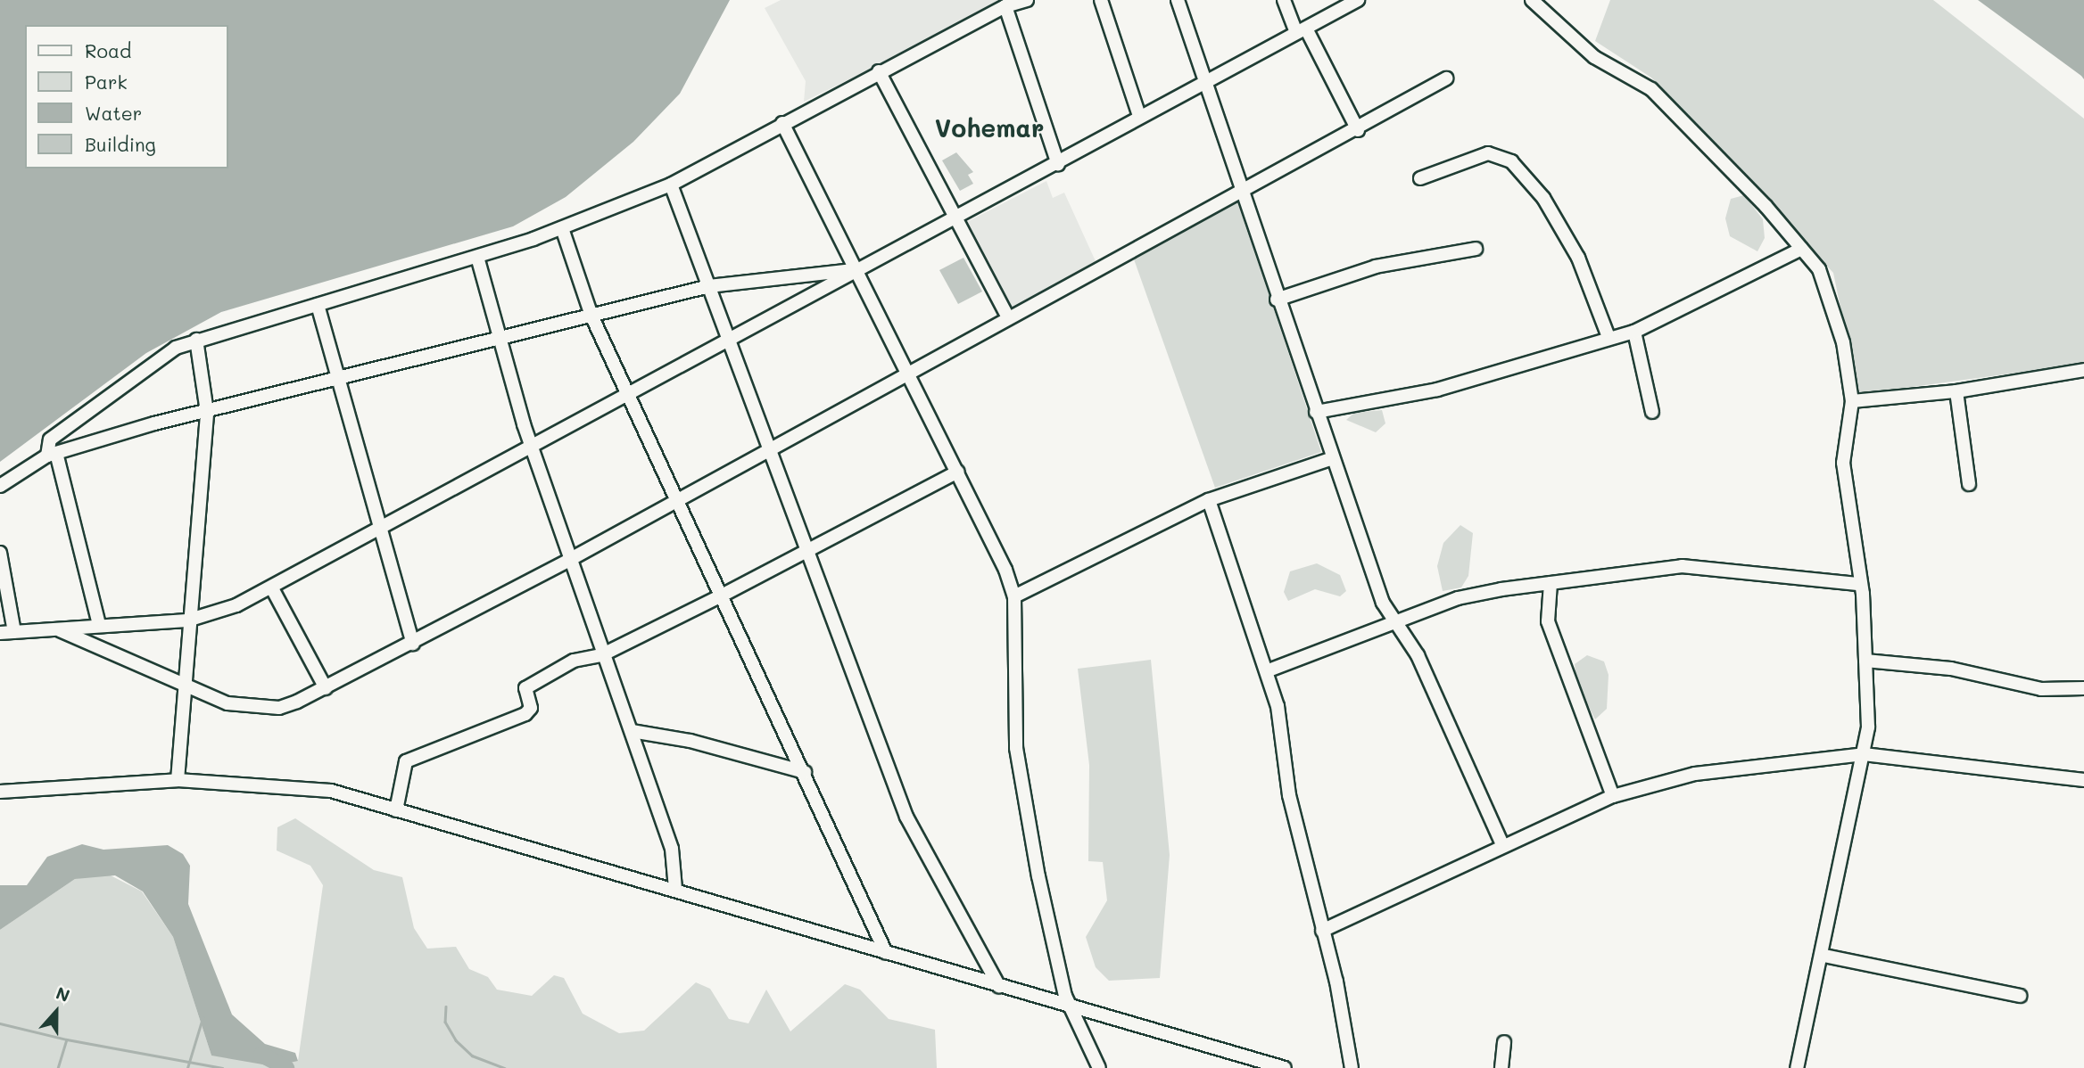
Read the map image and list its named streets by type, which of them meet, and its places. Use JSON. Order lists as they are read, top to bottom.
{
  "districts": ["Vohemar"],
  "legend": [
    "Road",
    "Park",
    "Water",
    "Building"
  ],
  "north": "top"
}
